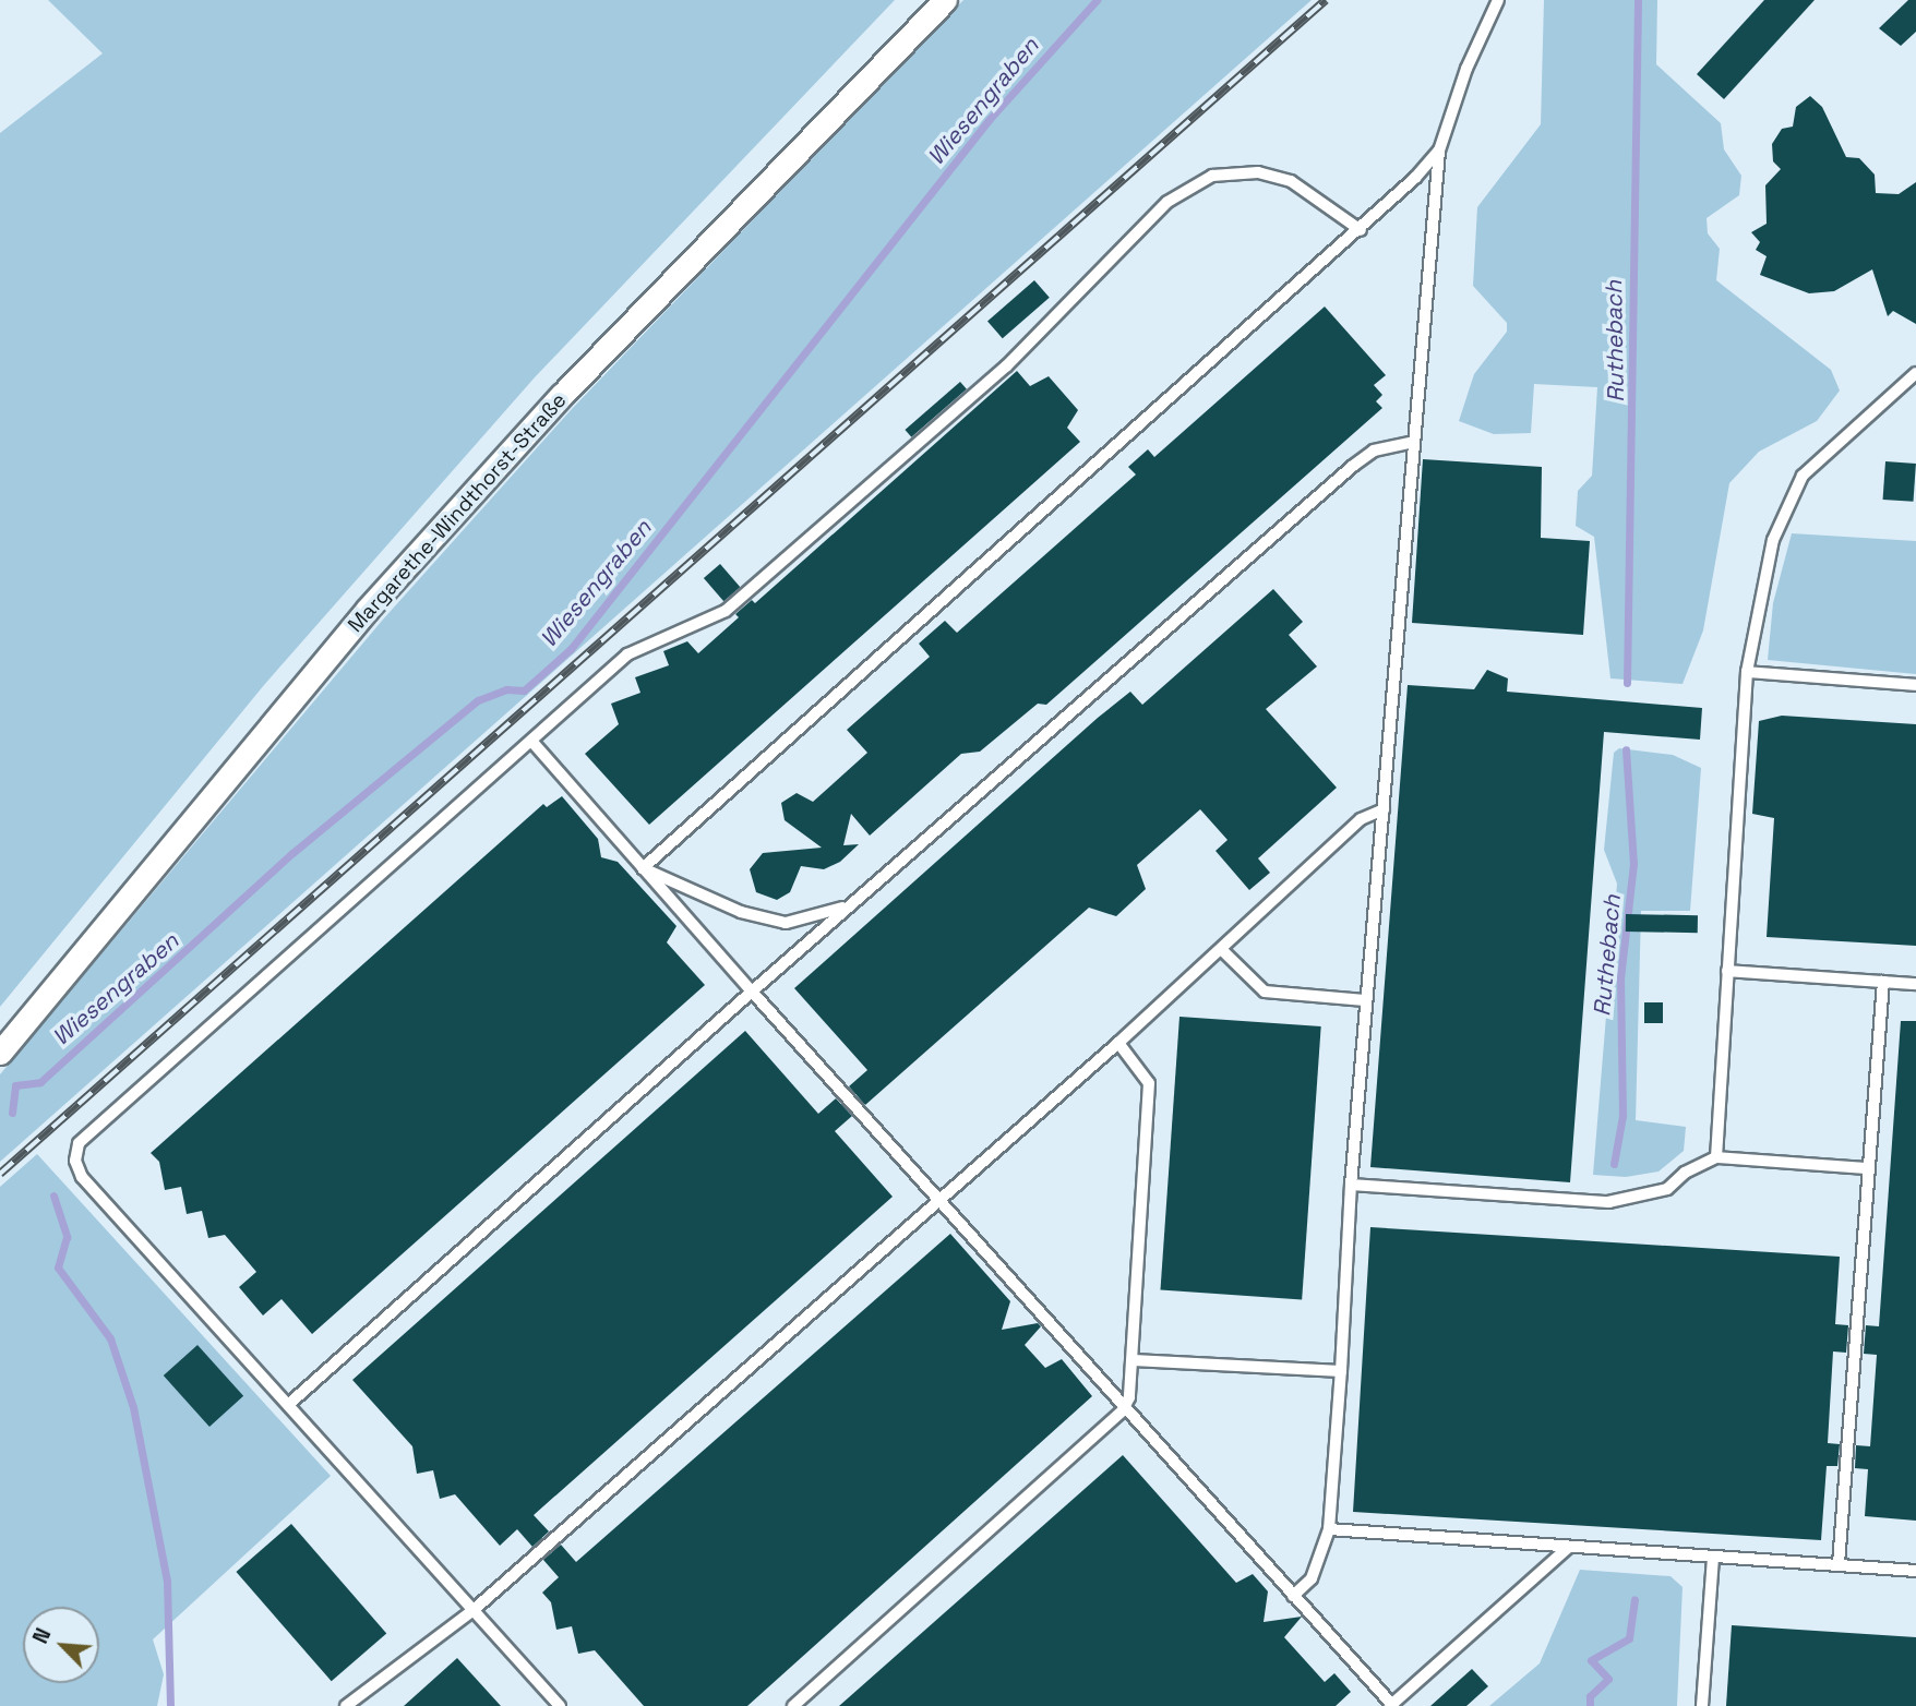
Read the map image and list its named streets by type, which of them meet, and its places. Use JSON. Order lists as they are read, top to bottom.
{
  "streets": {
    "street": ["Margarethe-Windthorst-Straße"]
  },
  "water": ["Wiesengraben", "Ruthebach"],
  "north": "top left"
}
